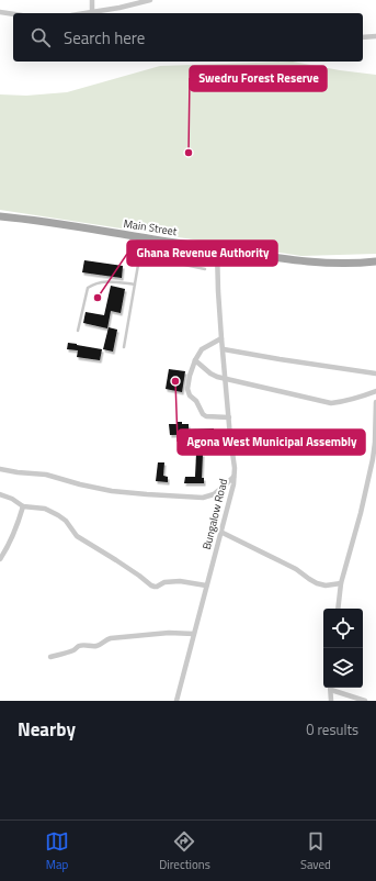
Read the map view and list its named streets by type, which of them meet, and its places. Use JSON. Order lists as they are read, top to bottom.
{
  "streets": {
    "main road": ["Main Street"],
    "street": ["Bungalow Road"]
  },
  "crossings": [
    ["Main Street", "Bungalow Road"]
  ],
  "places": ["Swedru Forest Reserve", "Ghana Revenue Authority", "Agona West Municipal Assembly"],
  "page": {
    "search": "Search here",
    "heading": ["Nearby", "0 results"],
    "nav": ["Map", "Directions", "Saved"]
  }
}
